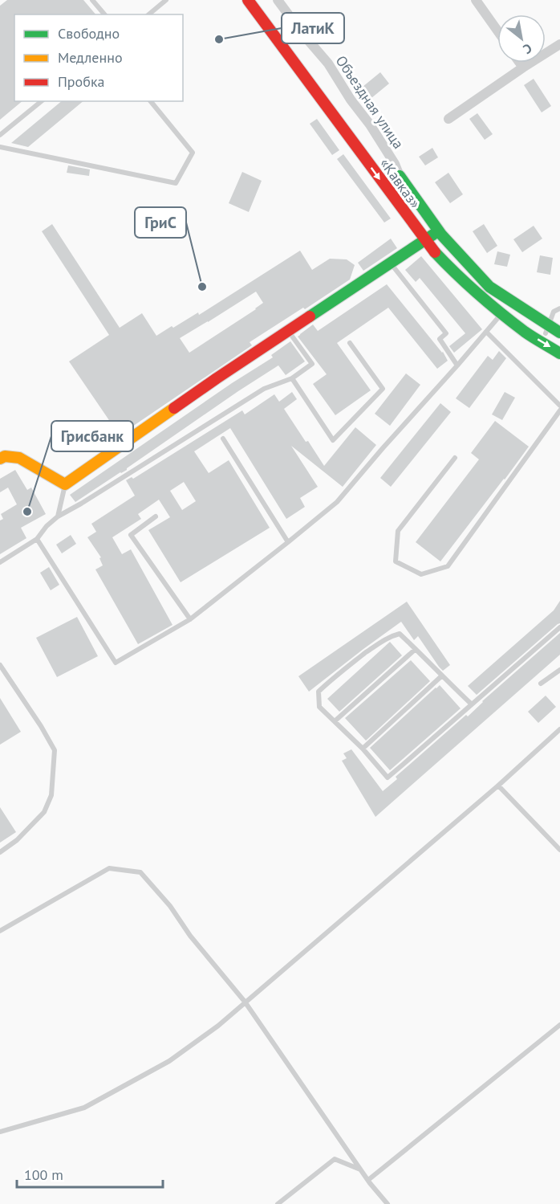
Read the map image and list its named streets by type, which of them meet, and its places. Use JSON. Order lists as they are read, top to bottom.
{
  "streets": {
    "main road": ["Объездная улица", "«Кавказ»"]
  },
  "crossings": [
    ["Объездная улица", "«Кавказ»"]
  ],
  "places": ["ЛатиК", "ГриС", "Грисбанк"],
  "legend": ["Свободно", "Медленно", "Пробка"],
  "scale_bar": "100 m",
  "north": "bottom right"
}
